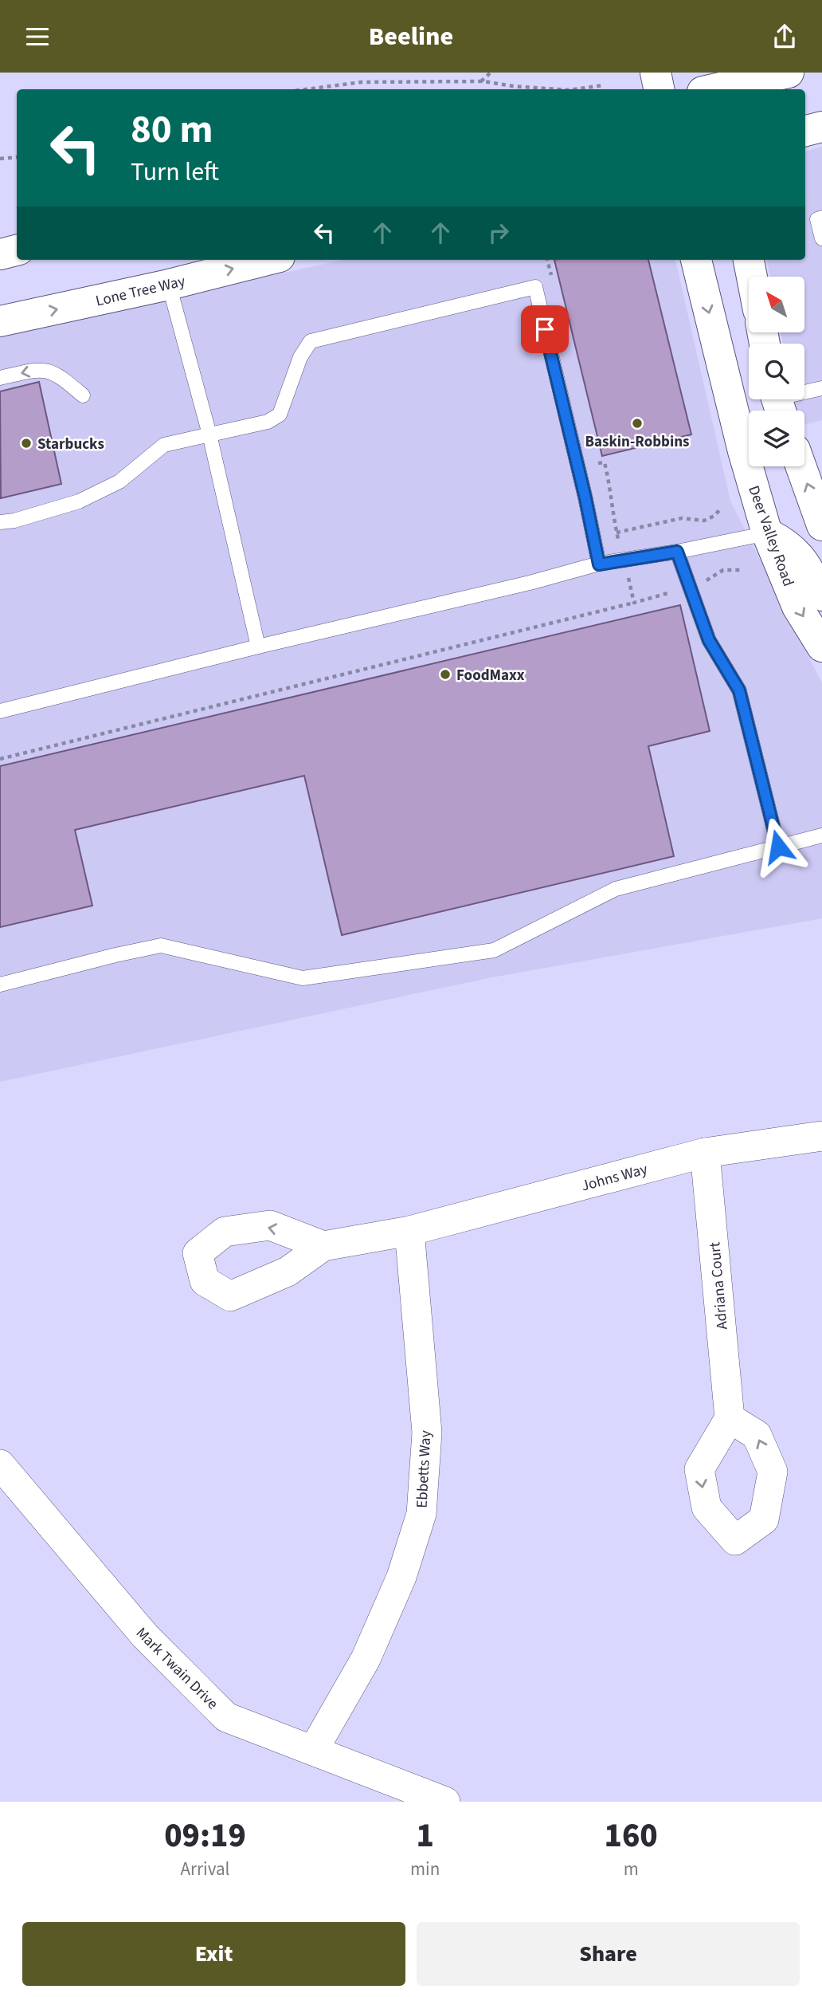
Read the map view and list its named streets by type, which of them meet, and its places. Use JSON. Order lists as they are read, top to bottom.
{
  "streets": {
    "street": [
      "Lone Tree Way",
      "Deer Valley Road",
      "Johns Way",
      "Adriana Court",
      "Ebbetts Way",
      "Mark Twain Drive"
    ]
  },
  "crossings": [
    ["Johns Way", "Adriana Court"],
    ["Johns Way", "Ebbetts Way"],
    ["Ebbetts Way", "Mark Twain Drive"]
  ],
  "one_way": ["Lone Tree Way", "Deer Valley Road"],
  "places": ["Baskin-Robbins", "Starbucks", "FoodMaxx"],
  "north": "top left",
  "page": {
    "header": "Beeline",
    "turn": ["80 m", "Turn left"],
    "eta": [
      "09:19",
      "Arrival",
      "1",
      "min",
      "160",
      "m"
    ],
    "buttons": ["Exit", "Share"]
  }
}
